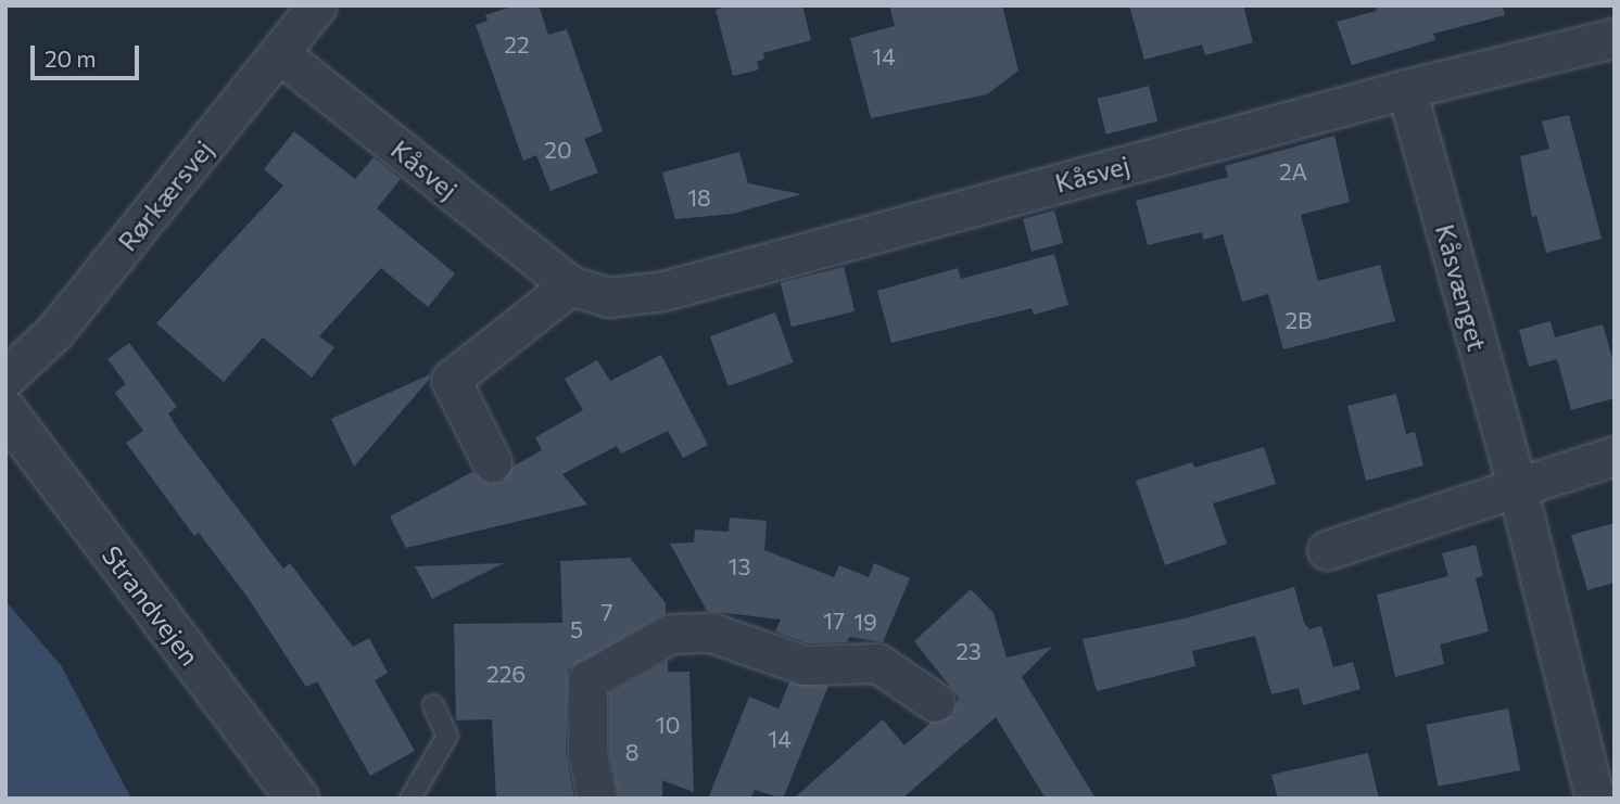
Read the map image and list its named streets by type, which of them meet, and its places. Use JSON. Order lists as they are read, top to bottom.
{
  "streets": {
    "street": [
      "Kåsvej",
      "Rørkærsvej",
      "Kåsvænget",
      "Strandvejen"
    ]
  },
  "crossings": [
    ["Kåsvej", "Rørkærsvej"],
    ["Kåsvej", "Kåsvænget"]
  ],
  "house_numbers": [
    "22",
    "14",
    "20",
    "2A",
    "18",
    "2B",
    "13",
    "7",
    "17",
    "19",
    "5",
    "23",
    "226",
    "10",
    "14",
    "8"
  ],
  "scale_bar": "20 m"
}
